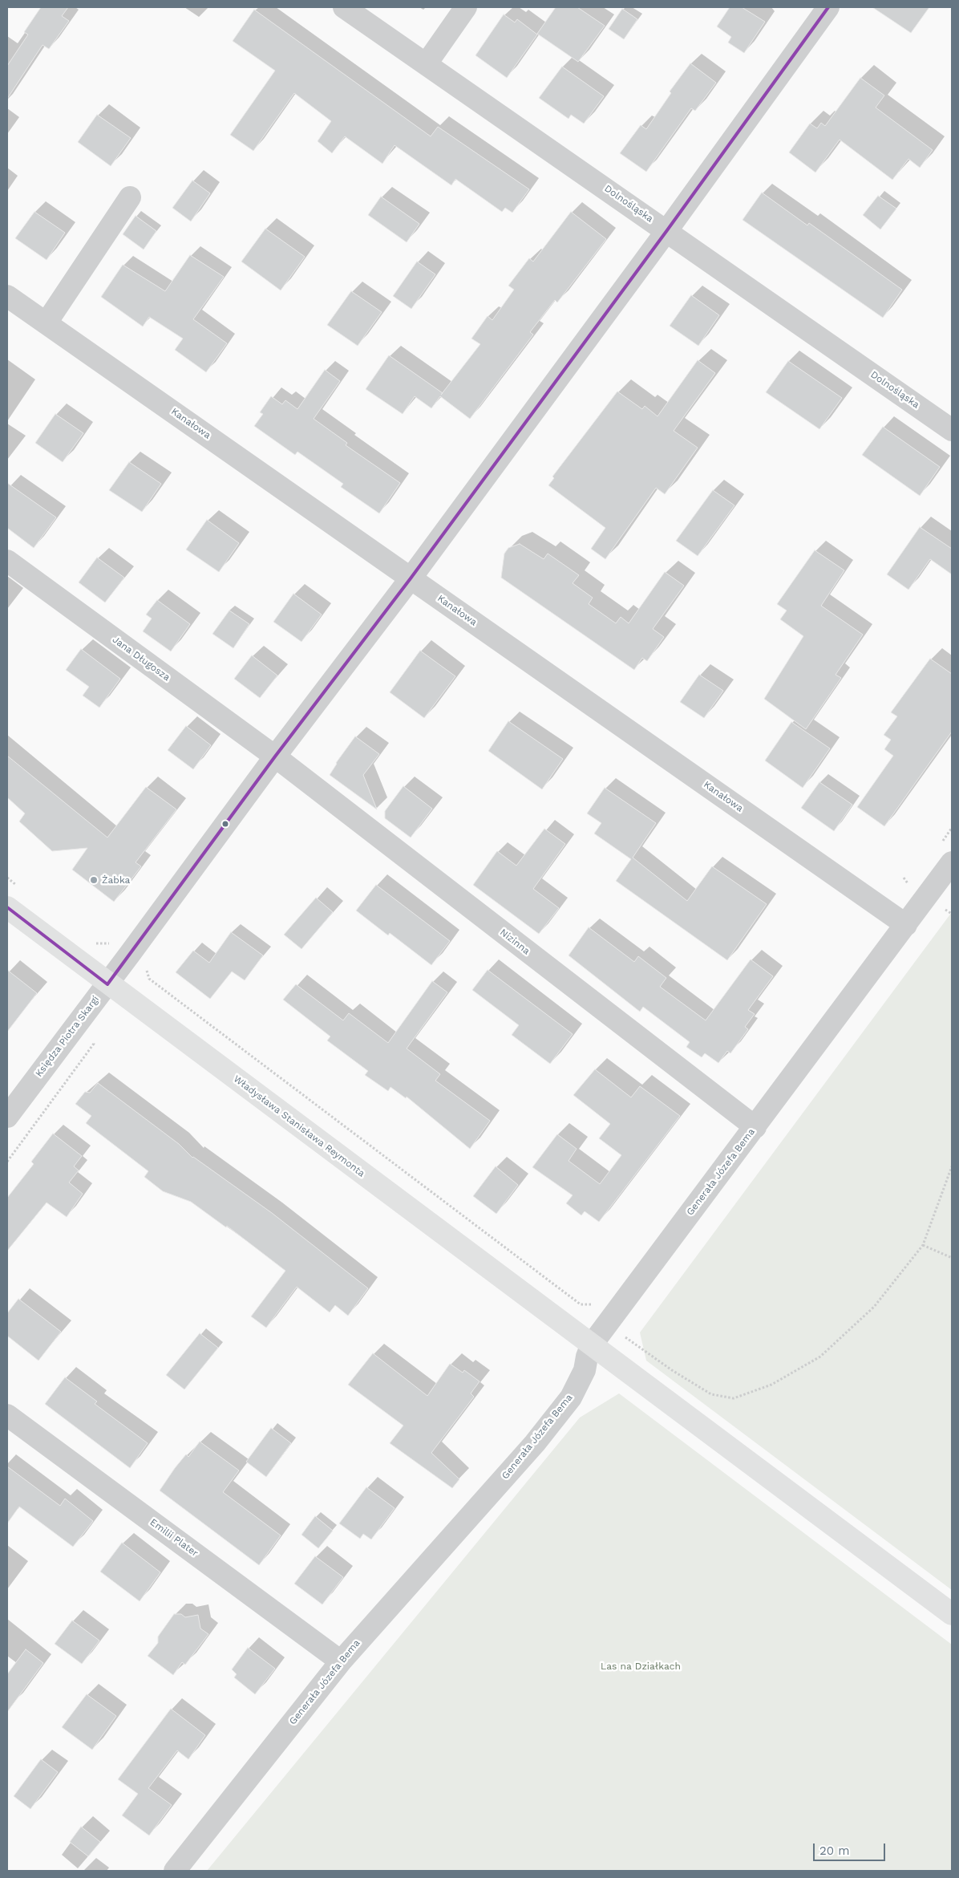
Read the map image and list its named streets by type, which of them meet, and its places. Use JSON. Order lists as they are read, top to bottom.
{
  "streets": {
    "main road": ["Władysława Stanisława Reymonta"],
    "street": [
      "Dolnośląska",
      "Kanałowa",
      "Jana Długosza",
      "Nizinna",
      "Księdza Piotra Skargi",
      "Generała Józefa Bema",
      "Emilii Plater"
    ]
  },
  "crossings": [
    ["Dolnośląska", "Księdza Piotra Skargi"],
    ["Kanałowa", "Księdza Piotra Skargi"],
    ["Kanałowa", "Generała Józefa Bema"],
    ["Jana Długosza", "Nizinna"],
    ["Jana Długosza", "Księdza Piotra Skargi"],
    ["Nizinna", "Księdza Piotra Skargi"],
    ["Nizinna", "Generała Józefa Bema"],
    ["Księdza Piotra Skargi", "Władysława Stanisława Reymonta"],
    ["Władysława Stanisława Reymonta", "Generała Józefa Bema"],
    ["Generała Józefa Bema", "Emilii Plater"]
  ],
  "parks": ["Las na Działkach"],
  "places": ["Żabka"],
  "scale_bar": "20 m"
}
